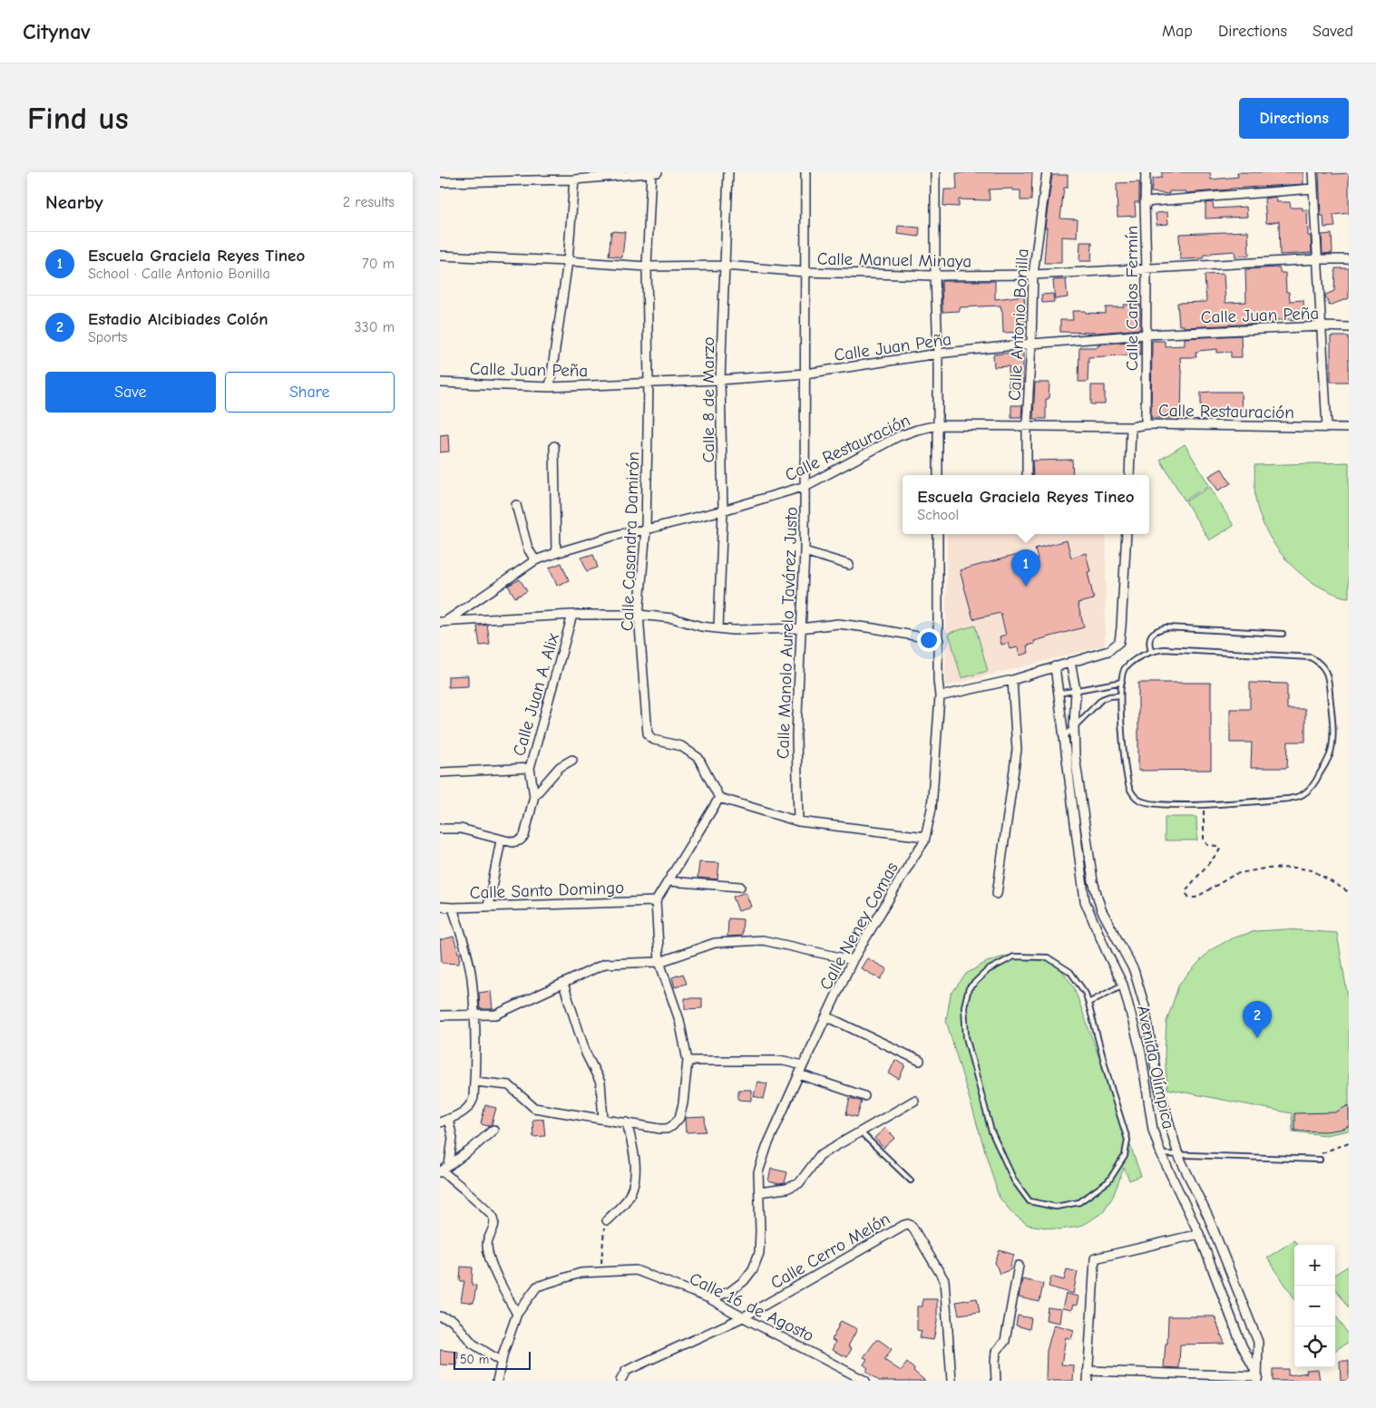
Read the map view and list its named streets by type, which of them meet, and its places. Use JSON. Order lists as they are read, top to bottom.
{
  "streets": {
    "street": [
      "Calle Manuel Minaya",
      "Calle Carlos Fermín",
      "Calle Juan Peña",
      "Calle Antonio Bonilla",
      "Calle 8 de Marzo",
      "Calle Restauración",
      "Calle Casandra Damirón",
      "Calle Manolo Aurelo Tavárez Justo",
      "Calle Juan A. Alix",
      "Calle Santo Domingo",
      "Calle Neney Comas",
      "Avenida Olímpica",
      "Calle Cerro Melón",
      "Calle 16 de Agosto"
    ]
  },
  "crossings": [
    ["Calle Manuel Minaya", "Calle Carlos Fermín"],
    ["Calle Manuel Minaya", "Calle Antonio Bonilla"],
    ["Calle Manuel Minaya", "Calle 8 de Marzo"],
    ["Calle Manuel Minaya", "Calle Casandra Damirón"],
    ["Calle Manuel Minaya", "Calle Manolo Aurelo Tavárez Justo"],
    ["Calle Carlos Fermín", "Calle Juan Peña"],
    ["Calle Carlos Fermín", "Calle Restauración"],
    ["Calle Juan Peña", "Calle Antonio Bonilla"],
    ["Calle Juan Peña", "Calle 8 de Marzo"],
    ["Calle Juan Peña", "Calle Casandra Damirón"],
    ["Calle Juan Peña", "Calle Manolo Aurelo Tavárez Justo"],
    ["Calle Antonio Bonilla", "Calle Restauración"],
    ["Calle 8 de Marzo", "Calle Restauración"],
    ["Calle Restauración", "Calle Casandra Damirón"],
    ["Calle Restauración", "Calle Manolo Aurelo Tavárez Justo"],
    ["Calle Neney Comas", "Calle 16 de Agosto"],
    ["Calle Cerro Melón", "Calle 16 de Agosto"]
  ],
  "scale_bar": "50 m",
  "page": {
    "header": "Citynav",
    "nav": ["Map", "Directions", "Saved"],
    "buttons": [
      "Directions",
      ["Save", "Share"]
    ],
    "title": "Find us",
    "heading": ["Nearby", "2 results"],
    "list": [
      {
        "mark": "1",
        "name": "Escuela Graciela Reyes Tineo",
        "note": "School · Calle Antonio Bonilla",
        "value": "70 m"
      },
      {
        "mark": "2",
        "name": "Estadio Alcibiades Colón",
        "note": "Sports",
        "value": "330 m"
      }
    ],
    "popup": ["Escuela Graciela Reyes Tineo", "School"],
    "pins": ["1", "2"],
    "map_buttons": ["+", "−"],
    "scale": "50 m"
  }
}
